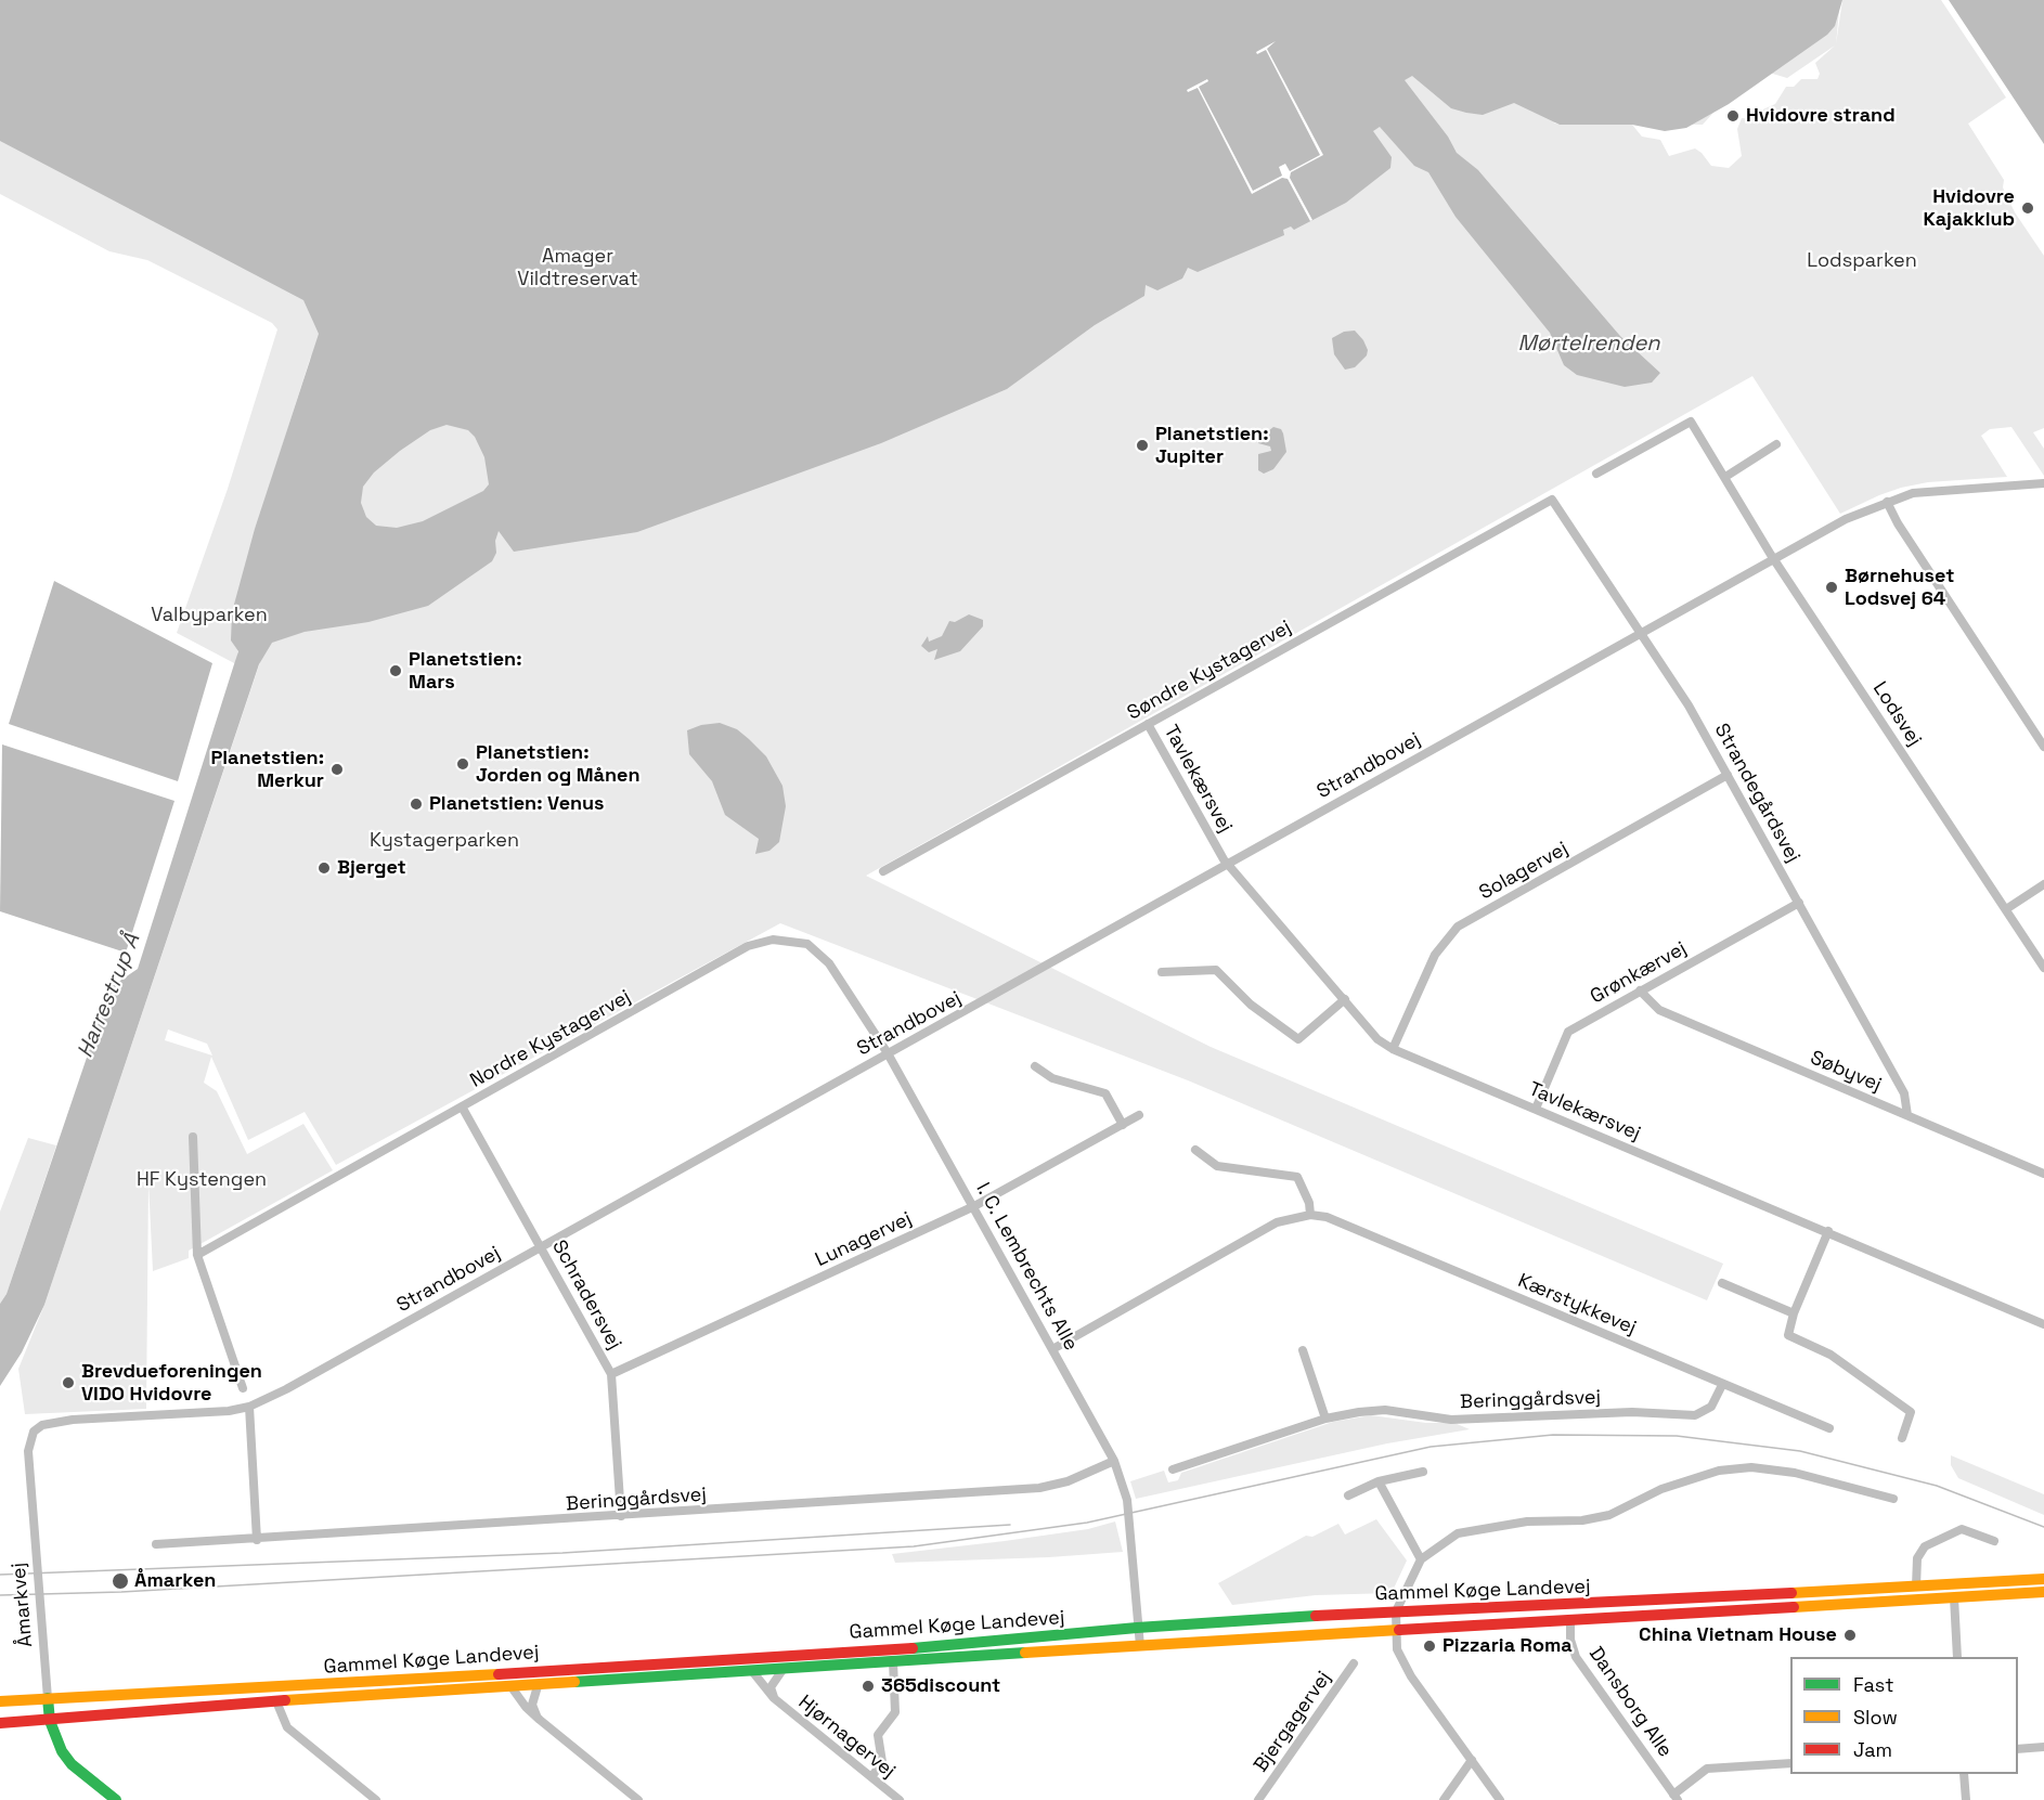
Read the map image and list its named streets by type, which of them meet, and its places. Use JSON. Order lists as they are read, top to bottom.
{
  "streets": {
    "main road": ["Gammel Køge Landevej"],
    "street": [
      "Søndre Kystagervej",
      "Lodsvej",
      "Strandbovej",
      "Tavlekærsvej",
      "Strandegårdsvej",
      "Solagervej",
      "Grønkærvej",
      "Nordre Kystagervej",
      "Søbyvej",
      "Lunagervej",
      "I. C. Lembrechts Alle",
      "Schradersvej",
      "Kærstykkevej",
      "Beringgårdsvej",
      "Åmarkvej",
      "Dansborg Alle",
      "Bjergagervej",
      "Hjørnagervej"
    ]
  },
  "crossings": [
    ["Søndre Kystagervej", "Tavlekærsvej"],
    ["Søndre Kystagervej", "Strandegårdsvej"],
    ["Lodsvej", "Strandbovej"],
    ["Strandbovej", "Tavlekærsvej"],
    ["Strandbovej", "Strandegårdsvej"],
    ["Strandbovej", "Nordre Kystagervej"],
    ["Strandbovej", "I. C. Lembrechts Alle"],
    ["Strandbovej", "Schradersvej"],
    ["Strandbovej", "Åmarkvej"],
    ["Tavlekærsvej", "Solagervej"],
    ["Tavlekærsvej", "Grønkærvej"],
    ["Strandegårdsvej", "Solagervej"],
    ["Strandegårdsvej", "Grønkærvej"],
    ["Strandegårdsvej", "Søbyvej"],
    ["Grønkærvej", "Søbyvej"],
    ["Nordre Kystagervej", "I. C. Lembrechts Alle"],
    ["Nordre Kystagervej", "Schradersvej"],
    ["Lunagervej", "I. C. Lembrechts Alle"],
    ["Lunagervej", "Schradersvej"],
    ["I. C. Lembrechts Alle", "Kærstykkevej"],
    ["I. C. Lembrechts Alle", "Beringgårdsvej"],
    ["I. C. Lembrechts Alle", "Gammel Køge Landevej"],
    ["Schradersvej", "Beringgårdsvej"],
    ["Kærstykkevej", "Beringgårdsvej"],
    ["Gammel Køge Landevej", "Åmarkvej"],
    ["Gammel Køge Landevej", "Dansborg Alle"],
    ["Gammel Køge Landevej", "Hjørnagervej"]
  ],
  "water": ["Mørtelrenden", "Harrestrup Å"],
  "parks": [
    "Amager Vildtreservat",
    "Lodsparken",
    "Valbyparken",
    "Kystagerparken",
    "HF Kystengen"
  ],
  "places": [
    "Hvidovre strand",
    "Hvidovre Kajakklub",
    "Planetstien: Jupiter",
    "Børnehuset Lodsvej 64",
    "Planetstien: Mars",
    "Planetstien: Jorden og Månen",
    "Planetstien: Merkur",
    "Planetstien: Venus",
    "Bjerget",
    "Brevdueforeningen VIDO Hvidovre",
    "Åmarken",
    "China Vietnam House",
    "Pizzaria Roma",
    "365discount"
  ],
  "legend": ["Fast", "Slow", "Jam"]
}
